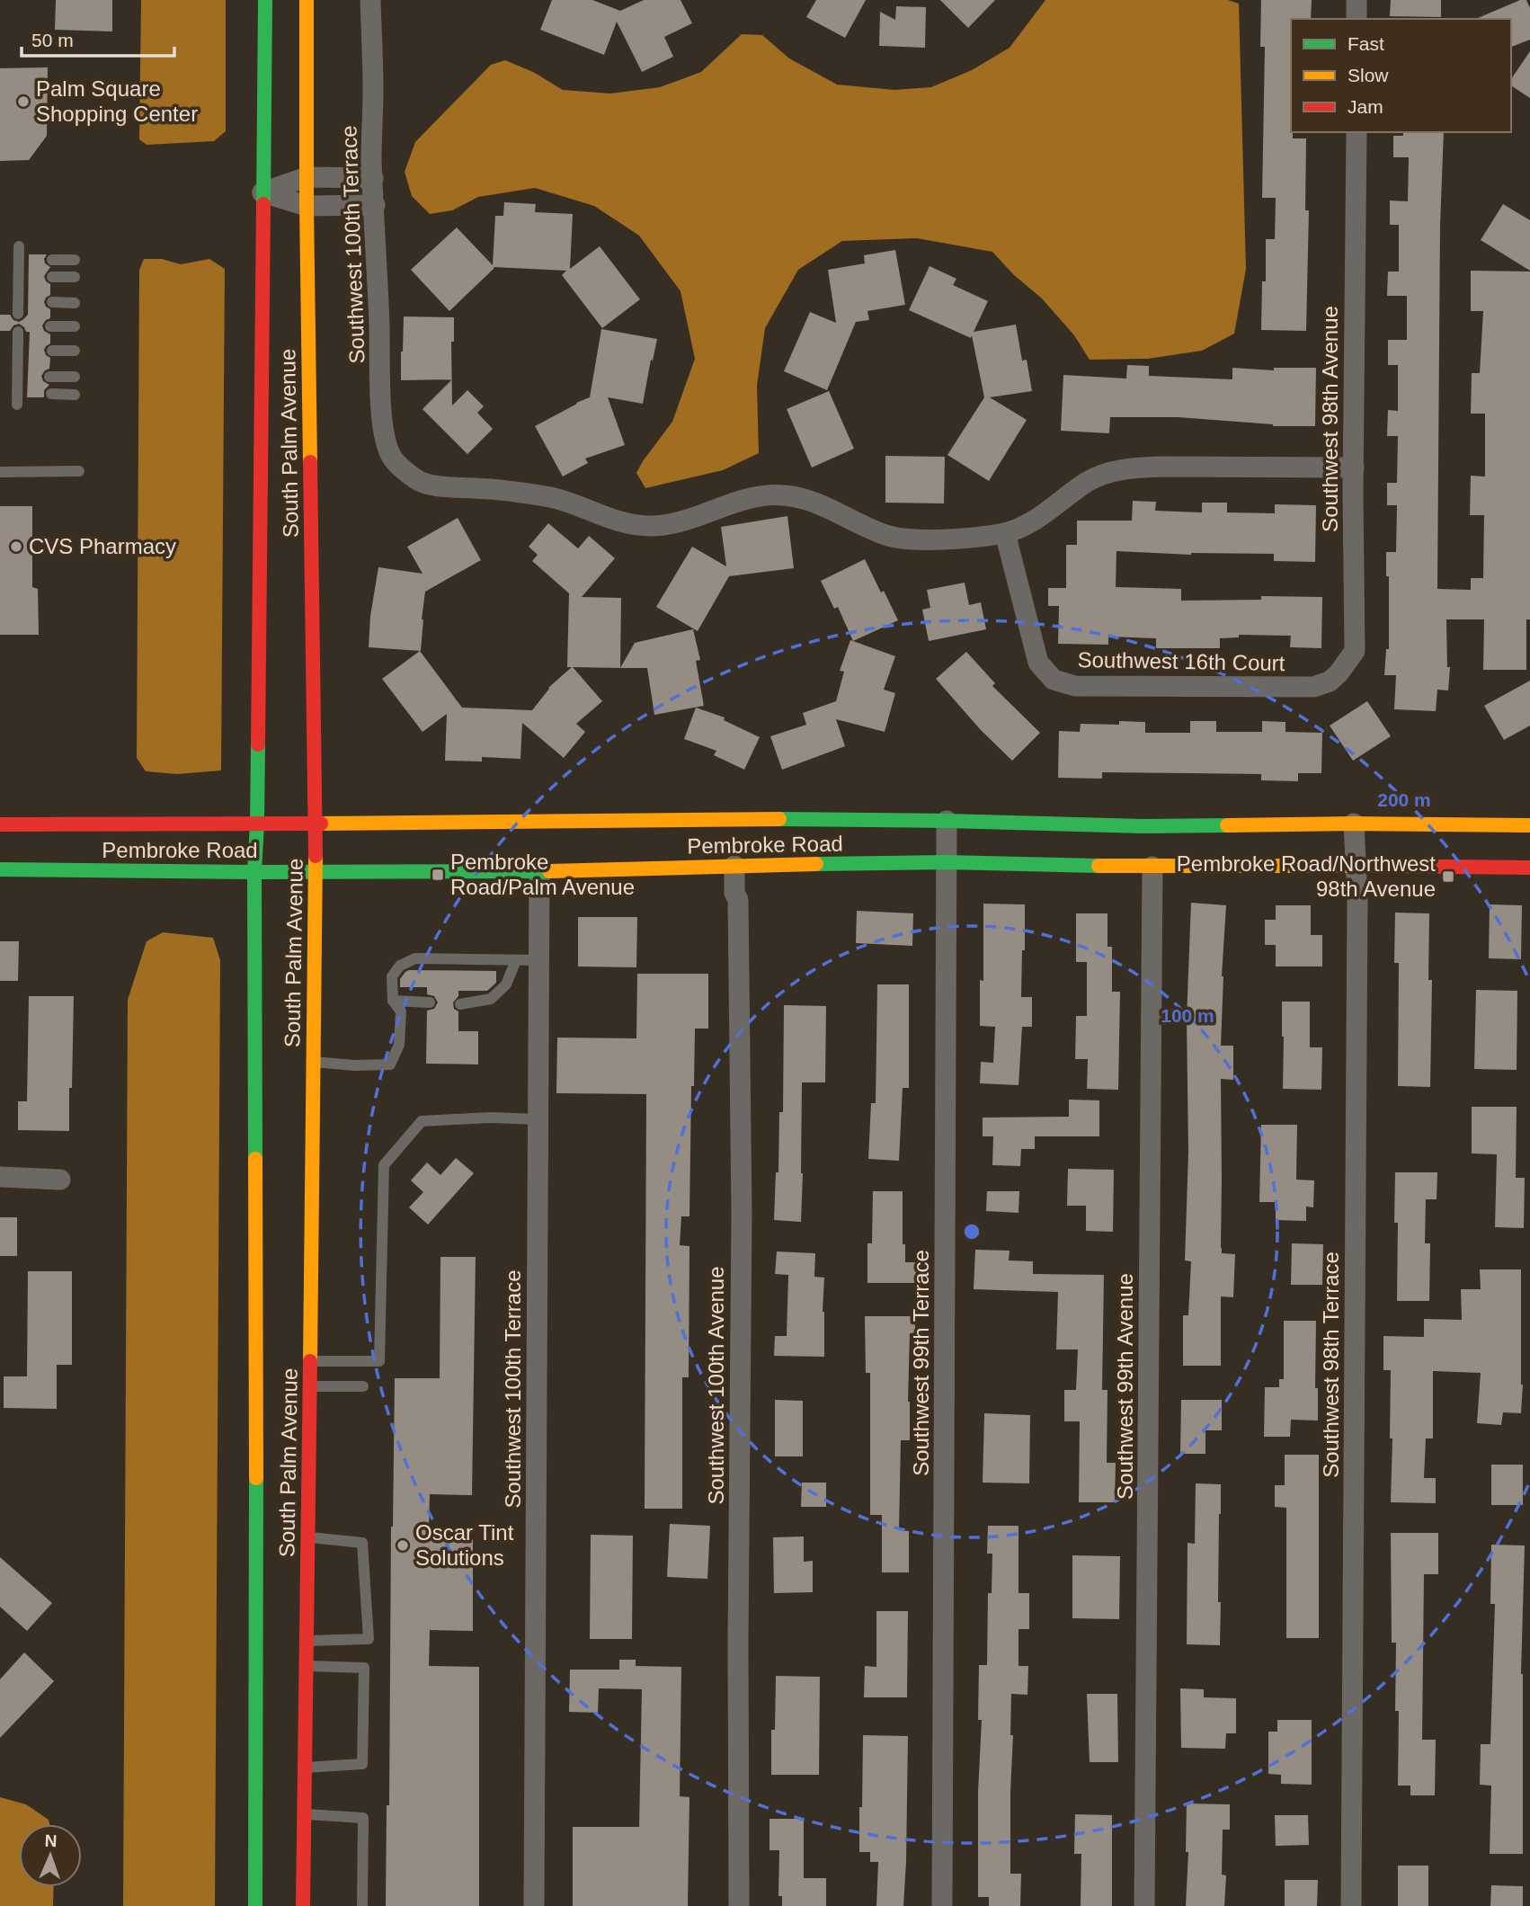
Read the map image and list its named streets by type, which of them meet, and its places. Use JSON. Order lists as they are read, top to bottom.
{
  "streets": {
    "main road": ["South Palm Avenue", "Pembroke Road"],
    "street": [
      "Southwest 100th Terrace",
      "Southwest 98th Avenue",
      "Southwest 16th Court",
      "Southwest 99th Terrace",
      "Southwest 98th Terrace",
      "Southwest 100th Avenue",
      "Southwest 99th Avenue"
    ]
  },
  "crossings": [
    ["Southwest 100th Terrace", "Southwest 16th Court"],
    ["Southwest 100th Terrace", "Pembroke Road"],
    ["Southwest 98th Avenue", "Southwest 16th Court"],
    ["South Palm Avenue", "Pembroke Road"],
    ["Pembroke Road", "Southwest 99th Terrace"],
    ["Pembroke Road", "Southwest 98th Terrace"],
    ["Pembroke Road", "Southwest 100th Avenue"],
    ["Pembroke Road", "Southwest 99th Avenue"]
  ],
  "places": {
    "other": ["Palm Square Shopping Center", "CVS Pharmacy", "Oscar Tint Solutions"],
    "transit": ["Pembroke Road/Palm Avenue", "Pembroke Road/Northwest 98th Avenue"]
  },
  "legend": ["Fast", "Slow", "Jam"],
  "scale_bar": "50 m",
  "north": "top",
  "rings": ["200 m", "100 m"]
}
